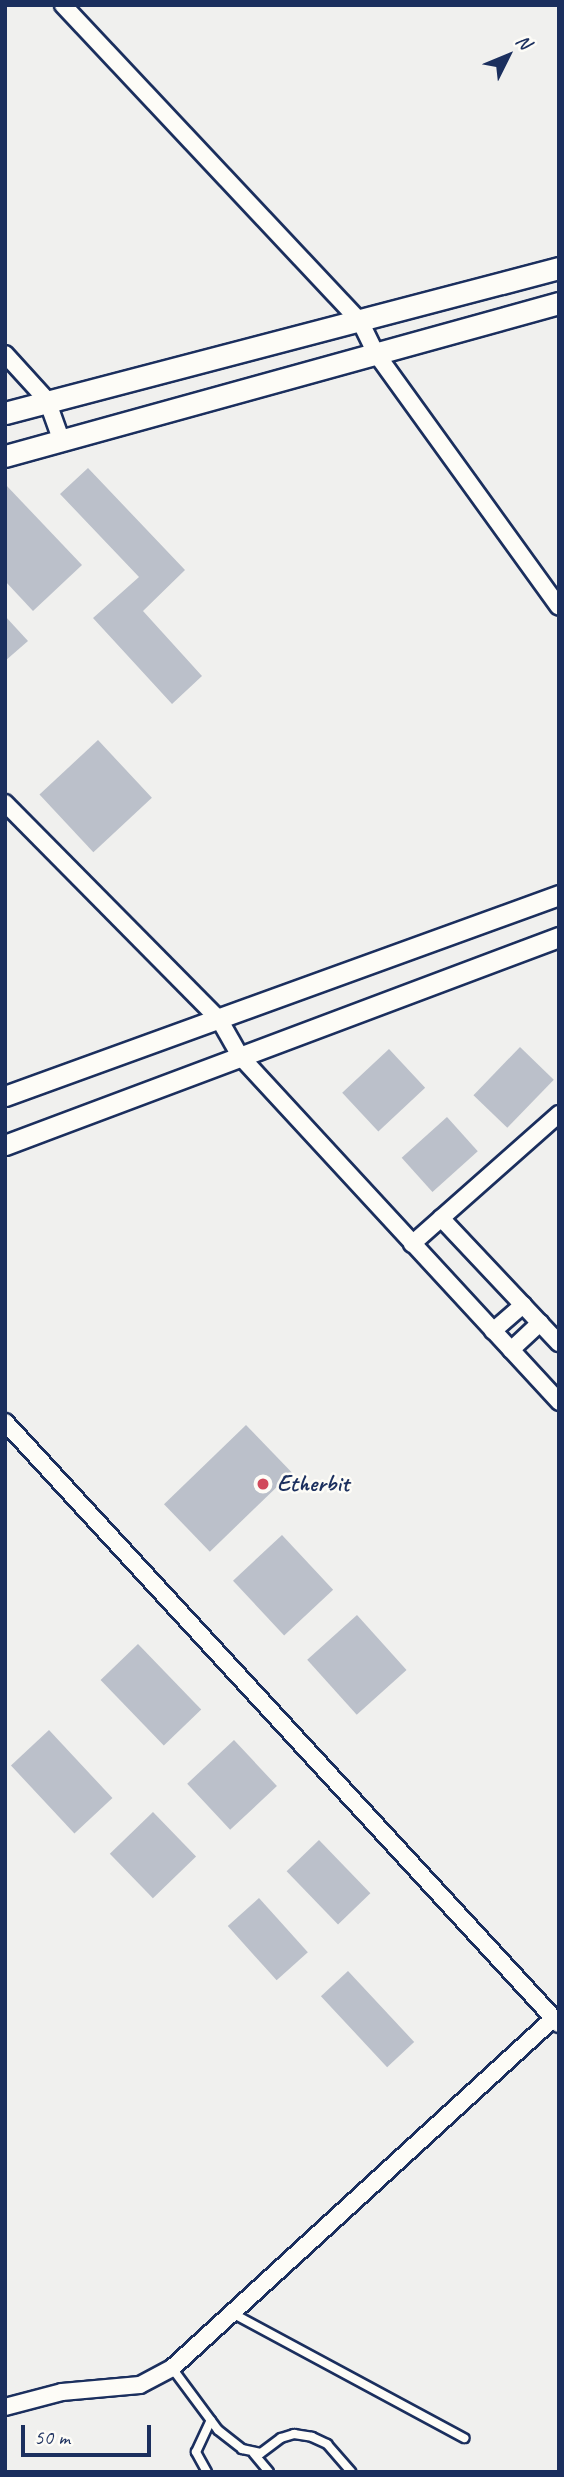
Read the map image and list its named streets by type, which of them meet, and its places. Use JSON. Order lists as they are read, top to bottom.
{
  "places": ["Etherbit"],
  "scale_bar": "50 m",
  "north": "top right"
}
